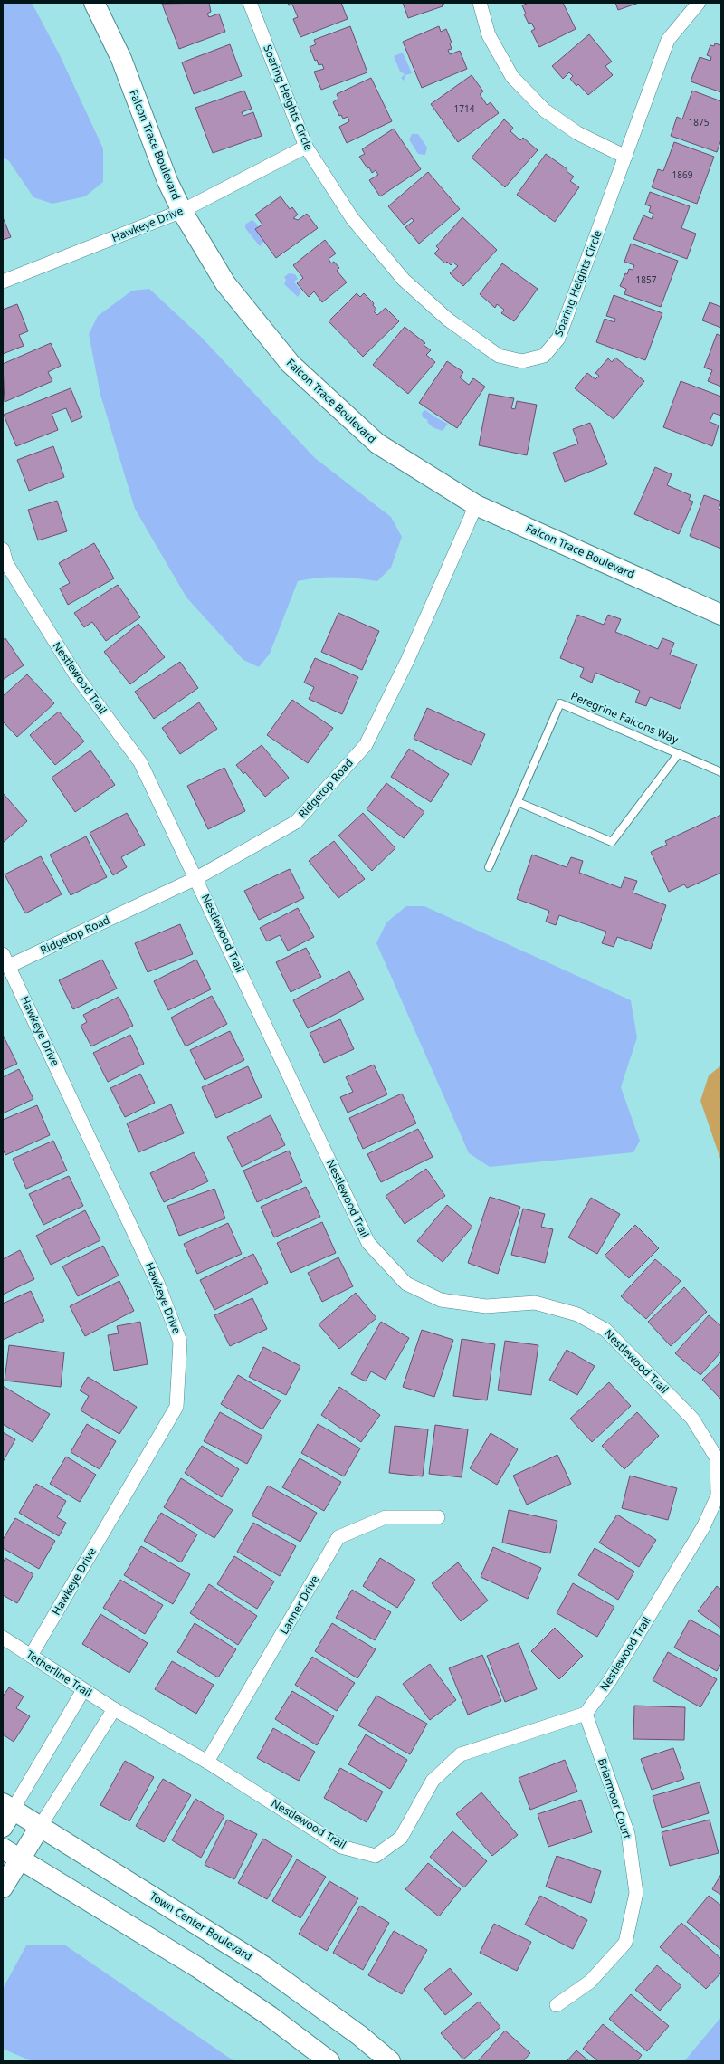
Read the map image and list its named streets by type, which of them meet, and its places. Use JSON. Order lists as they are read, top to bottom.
{
  "streets": {
    "street": [
      "Soaring Heights Circle",
      "Falcon Trace Boulevard",
      "Hawkeye Drive",
      "Nestlewood Trail",
      "Ridgetop Road",
      "Lanner Drive",
      "Tetherline Trail",
      "Briarmoor Court",
      "Town Center Boulevard"
    ],
    "lane": ["Peregrine Falcons Way"]
  },
  "crossings": [
    ["Soaring Heights Circle", "Hawkeye Drive"],
    ["Falcon Trace Boulevard", "Hawkeye Drive"],
    ["Falcon Trace Boulevard", "Ridgetop Road"],
    ["Hawkeye Drive", "Ridgetop Road"],
    ["Hawkeye Drive", "Tetherline Trail"],
    ["Nestlewood Trail", "Ridgetop Road"],
    ["Nestlewood Trail", "Lanner Drive"],
    ["Nestlewood Trail", "Tetherline Trail"],
    ["Nestlewood Trail", "Briarmoor Court"]
  ],
  "house_numbers": [
    "1714",
    "1875",
    "1869",
    "1857"
  ]
}
